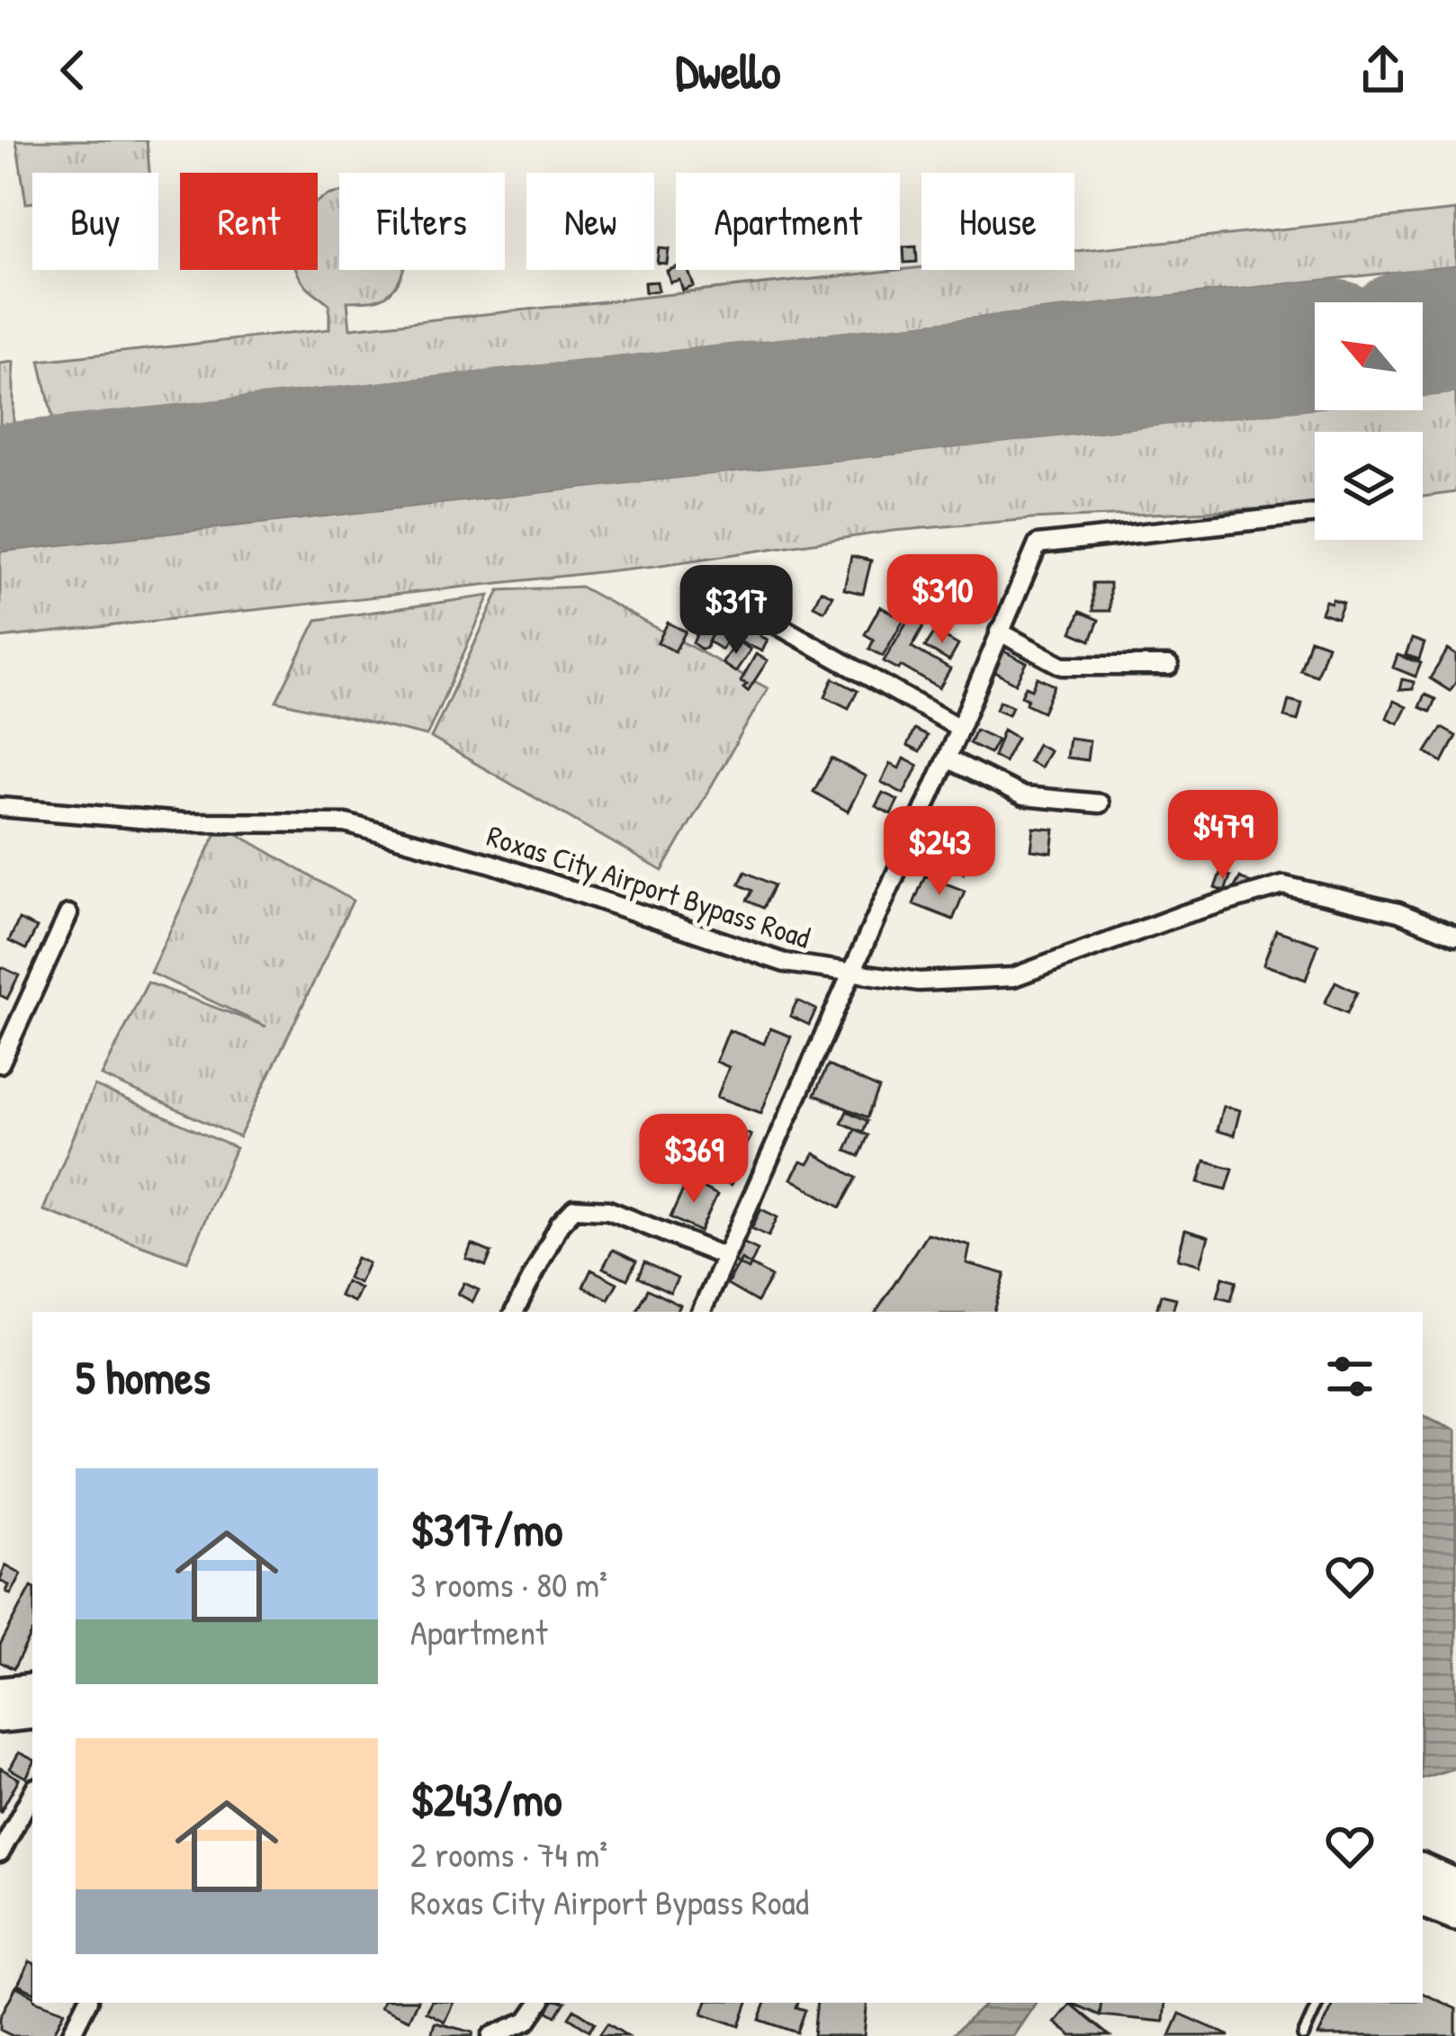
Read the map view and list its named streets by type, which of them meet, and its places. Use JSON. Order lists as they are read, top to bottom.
{
  "streets": {
    "street": ["Roxas City Airport Bypass Road"]
  },
  "north": "top left",
  "page": {
    "header": "Dwello",
    "chip": [
      "Buy",
      "Rent",
      "Filters",
      "New",
      "Apartment",
      "House"
    ],
    "price": [
      "$310",
      "$317",
      "$479",
      "$243",
      "$369"
    ],
    "heading": "5 homes",
    "list": [
      {
        "name": "$317/mo",
        "note": "3 rooms · 80 m² · Apartment"
      },
      {
        "name": "$243/mo",
        "note": "2 rooms · 74 m² · Roxas City Airport Bypass Road"
      }
    ]
  }
}
